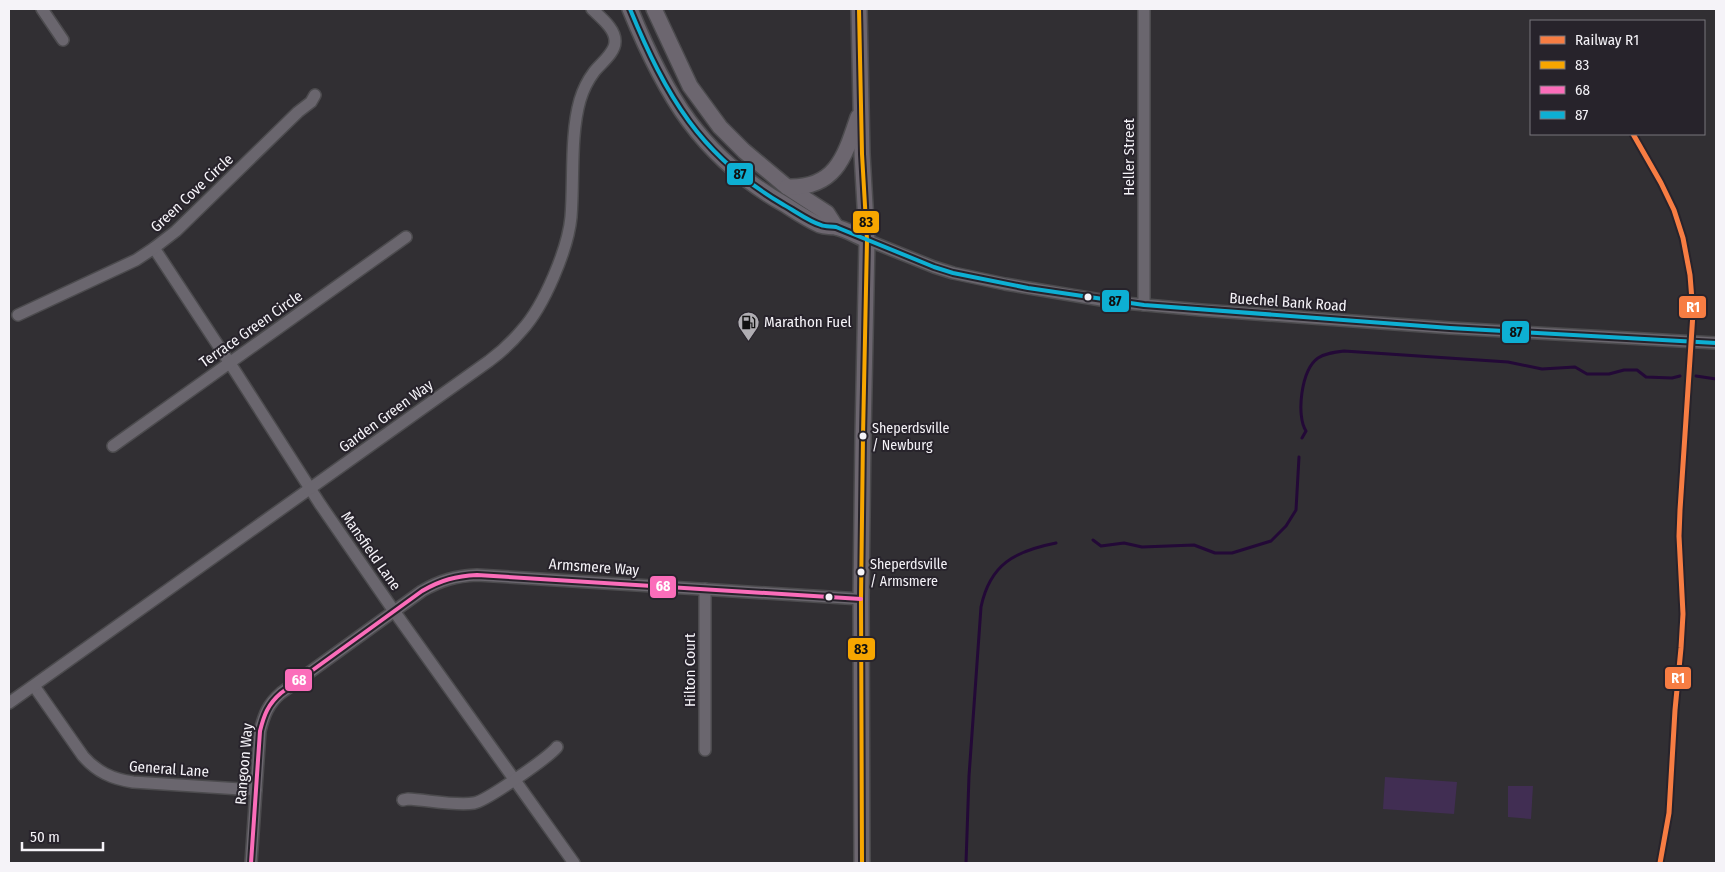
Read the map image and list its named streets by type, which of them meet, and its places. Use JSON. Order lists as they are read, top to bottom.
{
  "streets": {
    "street": [
      "Heller Street",
      "Green Cove Circle",
      "Buechel Bank Road",
      "Terrace Green Circle",
      "Garden Green Way",
      "Mansfield Lane",
      "Armsmere Way",
      "Hilton Court",
      "Rangoon Way",
      "General Lane"
    ]
  },
  "crossings": [
    ["Heller Street", "Buechel Bank Road"],
    ["Green Cove Circle", "Mansfield Lane"],
    ["Terrace Green Circle", "Mansfield Lane"],
    ["Garden Green Way", "Mansfield Lane"],
    ["Garden Green Way", "General Lane"],
    ["Mansfield Lane", "Armsmere Way"],
    ["Mansfield Lane", "Rangoon Way"],
    ["Armsmere Way", "Hilton Court"],
    ["Armsmere Way", "Rangoon Way"],
    ["Rangoon Way", "General Lane"]
  ],
  "places": {
    "fuel station": ["Marathon Fuel"],
    "other": ["Sheperdsville / Newburg", "Sheperdsville / Armsmere"]
  },
  "lines": [
    "transit line 83",
    "transit line 87",
    "rail line R1",
    "transit line 68"
  ],
  "legend": [
    "Railway R1",
    "83",
    "68",
    "87"
  ],
  "scale_bar": "50 m"
}
